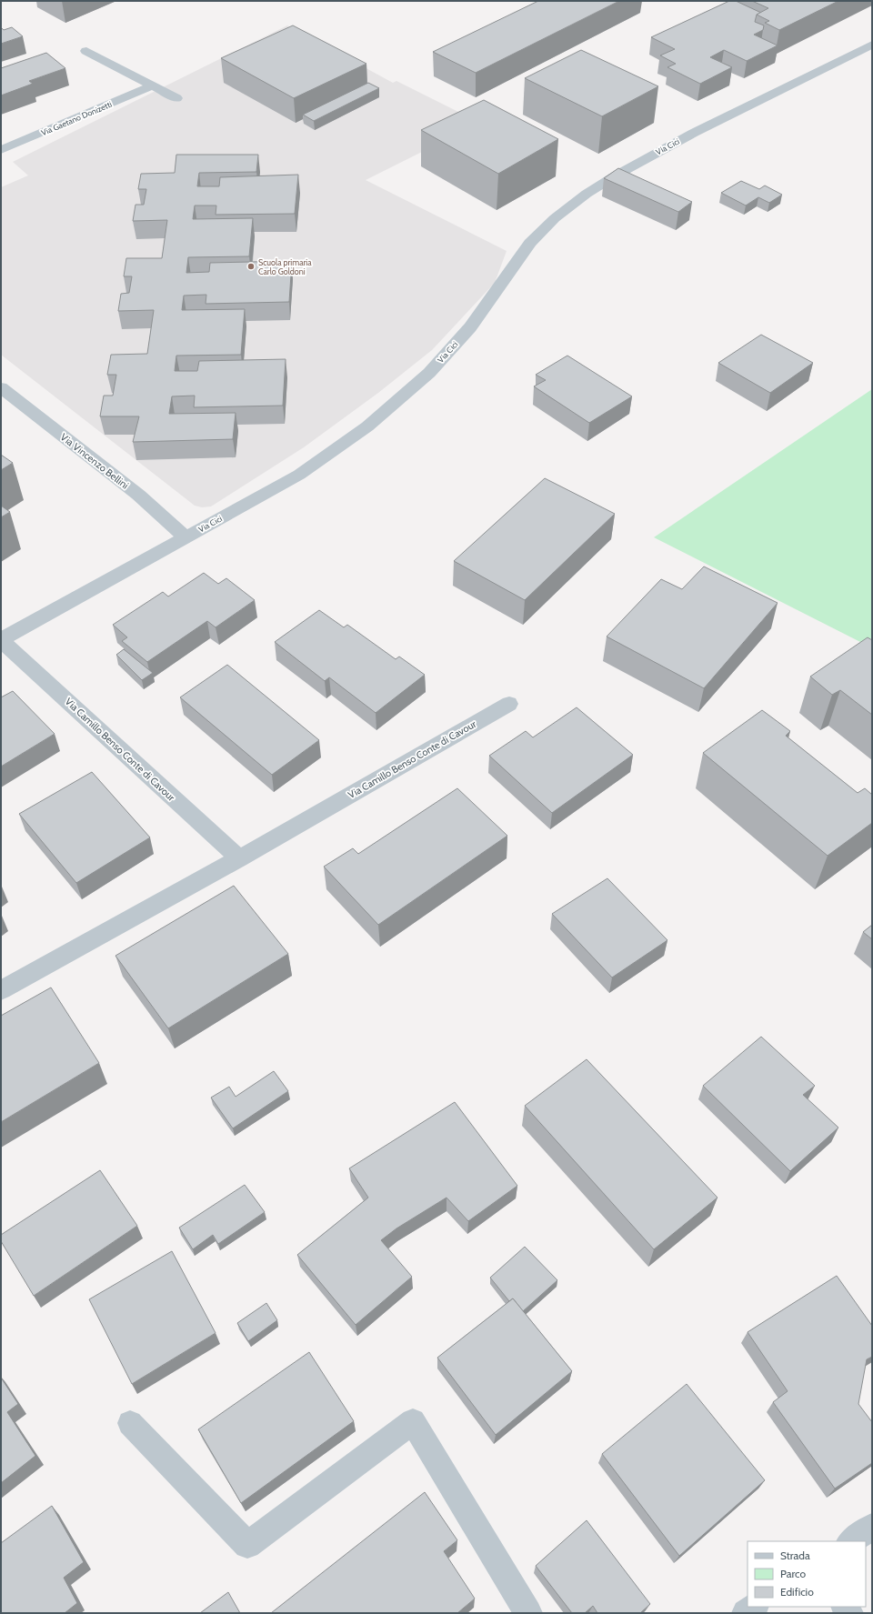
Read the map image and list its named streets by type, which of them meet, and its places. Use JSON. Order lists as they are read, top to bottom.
{
  "streets": {
    "street": [
      "Via Gaetano Donizetti",
      "Via Cici",
      "Via Vincenzo Bellini",
      "Via Camillo Benso Conte di Cavour"
    ]
  },
  "crossings": [
    ["Via Cici", "Via Vincenzo Bellini"],
    ["Via Cici", "Via Camillo Benso Conte di Cavour"]
  ],
  "places": ["Scuola primaria Carlo Goldoni"],
  "legend": ["Strada", "Parco", "Edificio"]
}
